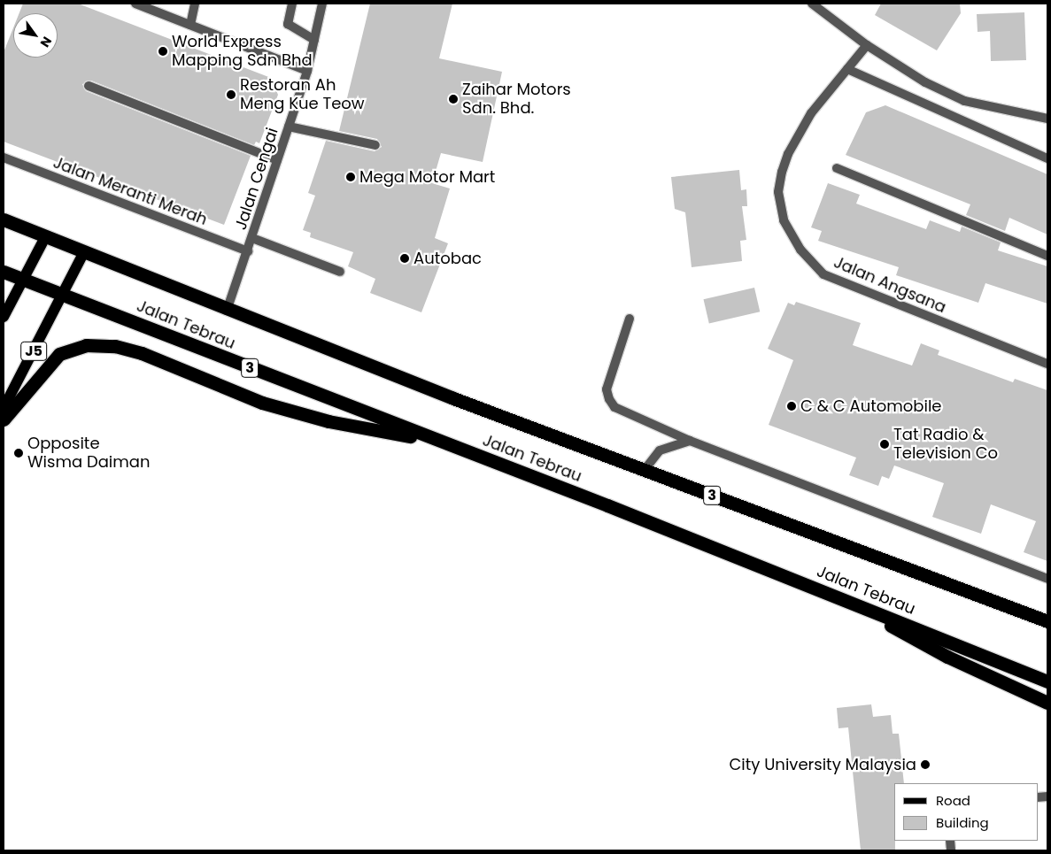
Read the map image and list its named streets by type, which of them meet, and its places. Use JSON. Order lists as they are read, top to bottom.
{
  "streets": {
    "highway": ["Jalan Tebrau", "3"],
    "main road": ["J5"],
    "street": ["Jalan Cengai", "Jalan Meranti Merah", "Jalan Angsana"]
  },
  "crossings": [
    ["Jalan Cengai", "Jalan Meranti Merah"],
    ["Jalan Cengai", "Jalan Tebrau"],
    ["Jalan Tebrau", "J5"]
  ],
  "places": [
    "World Express Mapping Sdn Bhd",
    "Restoran Ah Meng Kue Teow",
    "Zaihar Motors Sdn. Bhd.",
    "Mega Motor Mart",
    "Autobac",
    "C & C Automobile",
    "Tat Radio & Television Co",
    "Opposite Wisma Daiman",
    "City University Malaysia"
  ],
  "legend": ["Road", "Building"],
  "north": "bottom right"
}
